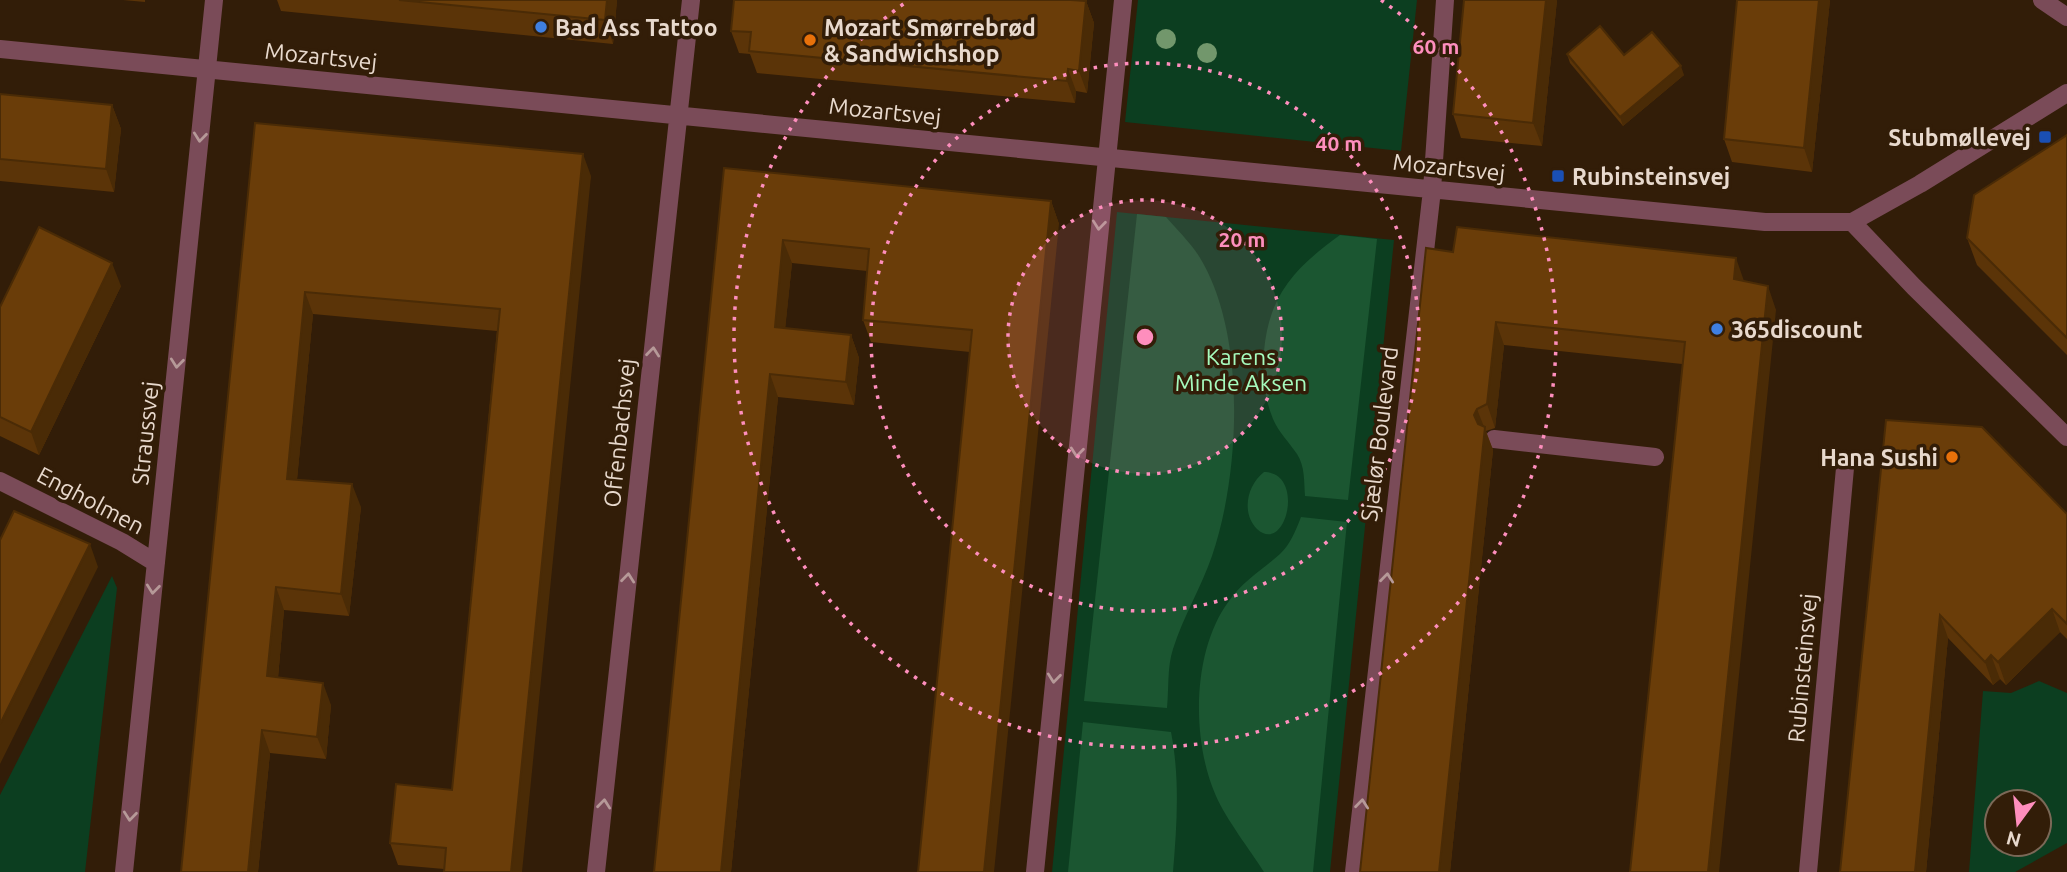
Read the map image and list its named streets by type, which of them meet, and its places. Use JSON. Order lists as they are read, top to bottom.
{
  "streets": {
    "street": [
      "Mozartsvej",
      "Straussvej",
      "Offenbachsvej",
      "Sjælør Boulevard",
      "Engholmen",
      "Rubinsteinsvej"
    ]
  },
  "crossings": [
    ["Mozartsvej", "Straussvej"],
    ["Mozartsvej", "Offenbachsvej"],
    ["Mozartsvej", "Sjælør Boulevard"],
    ["Straussvej", "Engholmen"]
  ],
  "one_way": ["Straussvej", "Offenbachsvej", "Sjælør Boulevard"],
  "parks": ["Karens Minde Aksen"],
  "places": {
    "other": [
      "Bad Ass Tattoo",
      "Mozart Smørrebrød & Sandwichshop",
      "365discount",
      "Hana Sushi"
    ],
    "transit": ["Stubmøllevej", "Rubinsteinsvej"]
  },
  "north": "bottom",
  "rings": ["60 m", "40 m", "20 m"]
}
